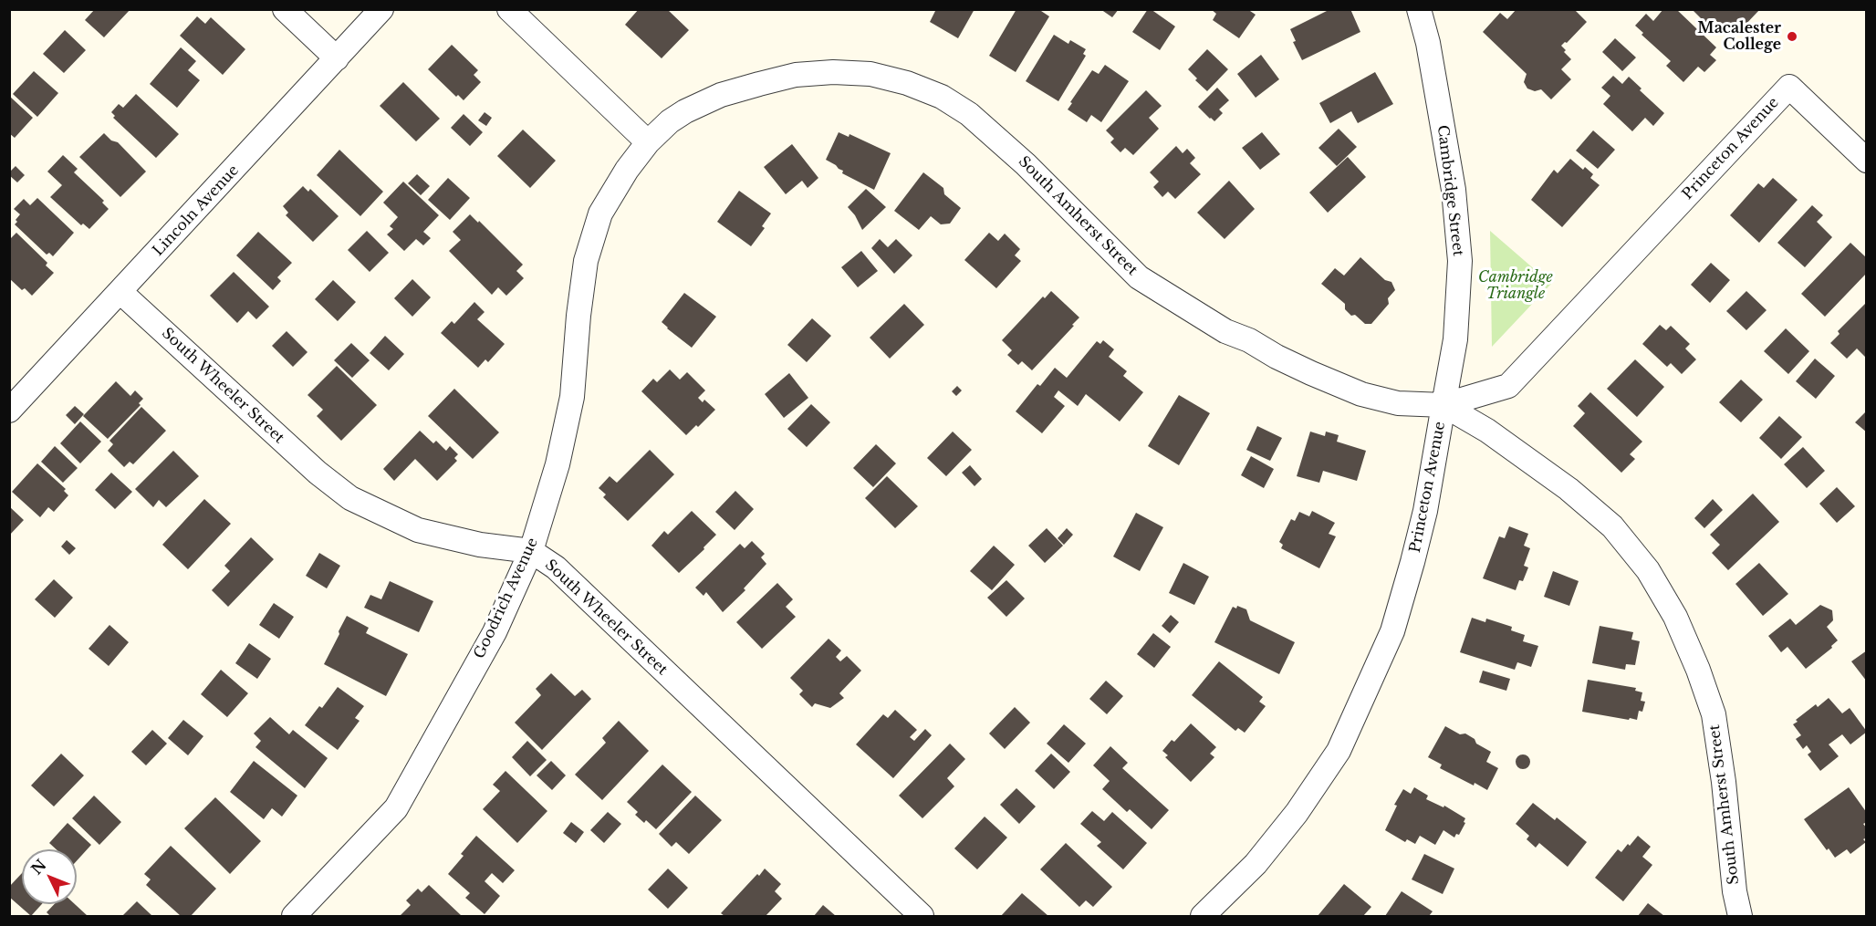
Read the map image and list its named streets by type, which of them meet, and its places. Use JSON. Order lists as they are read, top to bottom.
{
  "streets": {
    "street": [
      "Princeton Avenue",
      "Cambridge Street",
      "Lincoln Avenue",
      "South Amherst Street",
      "South Wheeler Street",
      "Goodrich Avenue"
    ]
  },
  "crossings": [
    ["Princeton Avenue", "Cambridge Street"],
    ["Princeton Avenue", "South Amherst Street"],
    ["Cambridge Street", "South Amherst Street"],
    ["Lincoln Avenue", "South Wheeler Street"],
    ["South Amherst Street", "Goodrich Avenue"],
    ["South Wheeler Street", "Goodrich Avenue"]
  ],
  "parks": ["Cambridge Triangle"],
  "places": ["Macalester College"],
  "north": "top left"
}
